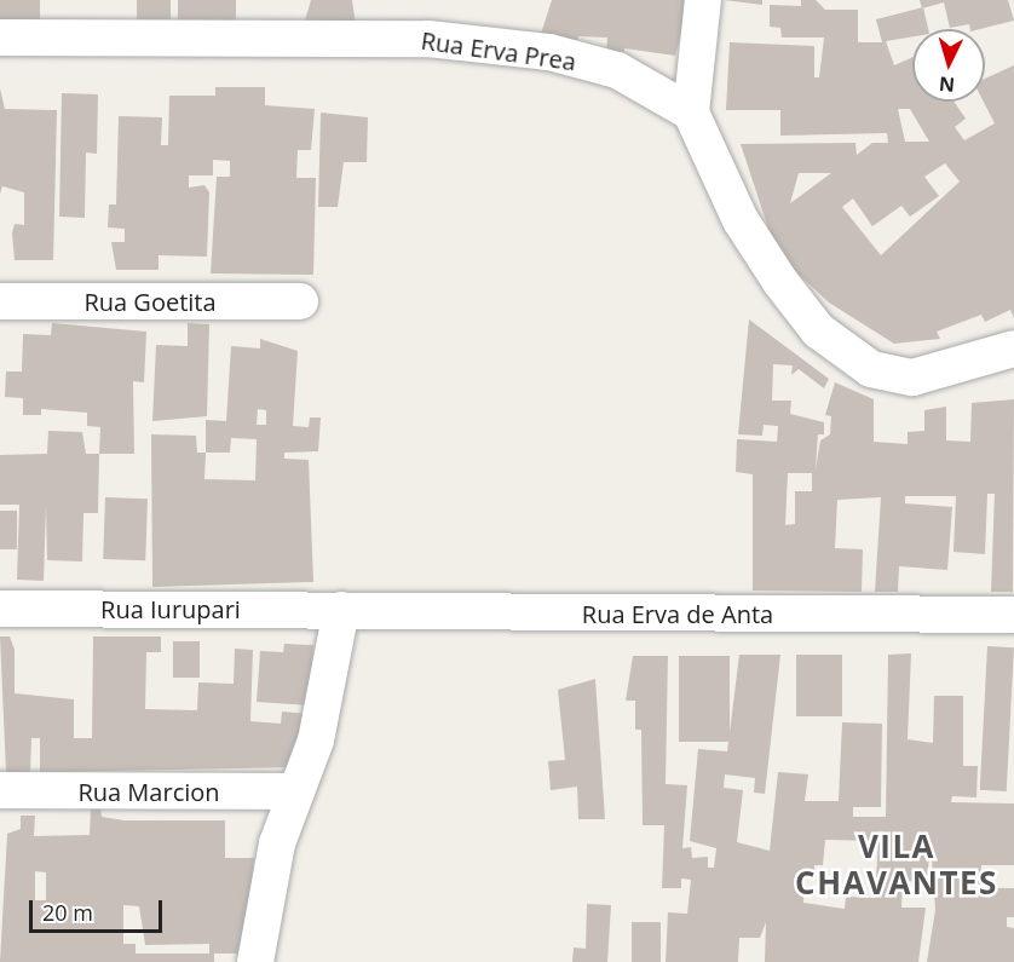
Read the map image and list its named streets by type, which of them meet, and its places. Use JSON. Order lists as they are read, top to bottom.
{
  "streets": {
    "street": [
      "Rua Erva Prea",
      "Rua Goetita",
      "Rua Iurupari",
      "Rua Erva de Anta",
      "Rua Marcion"
    ]
  },
  "crossings": [
    ["Rua Iurupari", "Rua Erva de Anta"]
  ],
  "districts": ["VILA CHAVANTES"],
  "scale_bar": "20 m",
  "north": "bottom"
}
